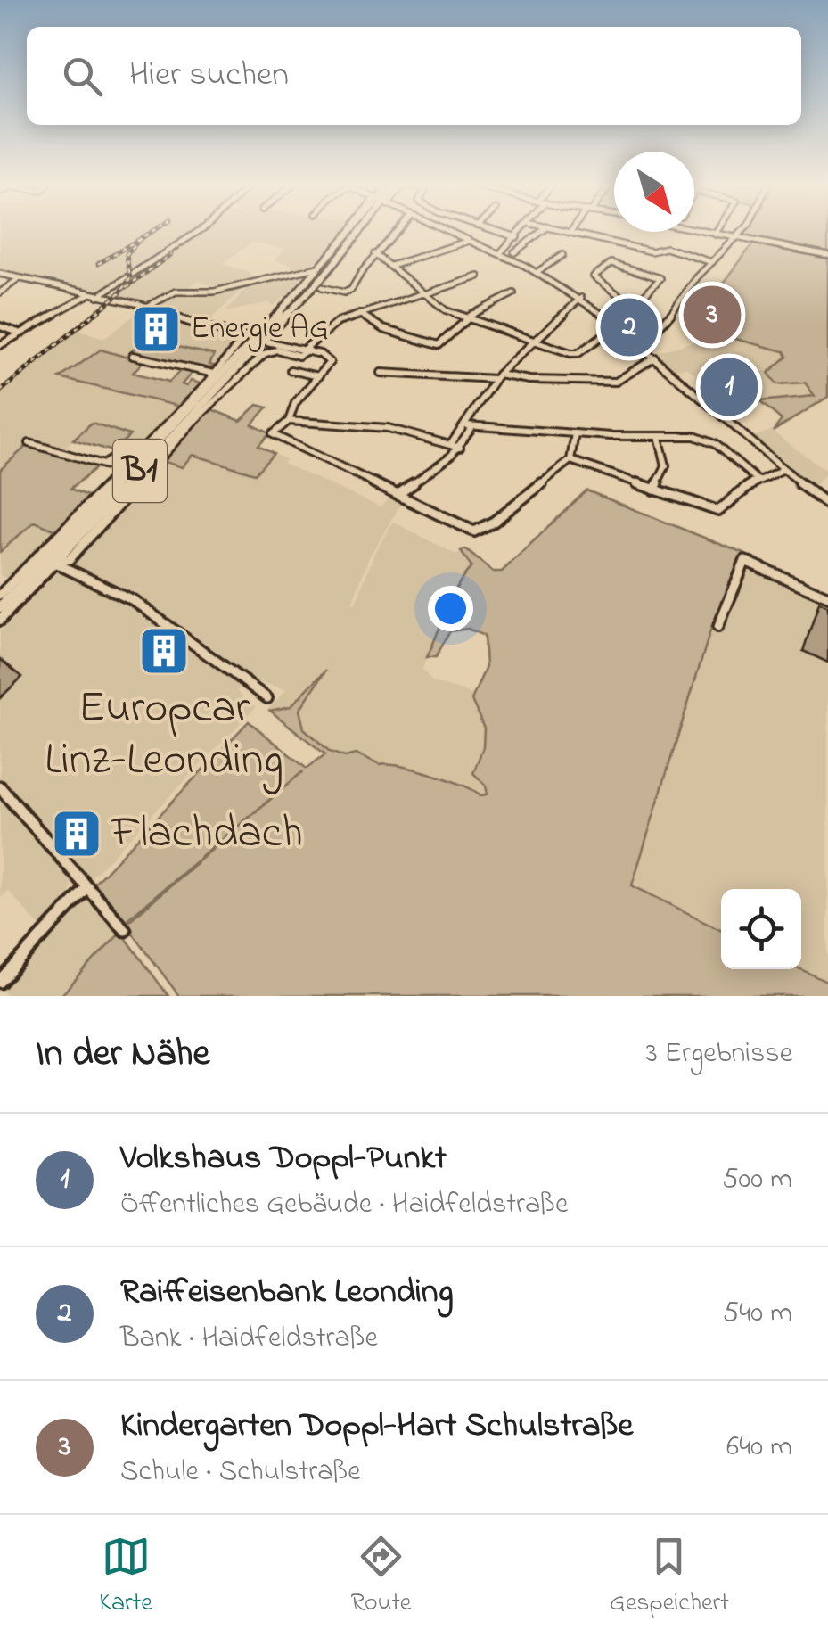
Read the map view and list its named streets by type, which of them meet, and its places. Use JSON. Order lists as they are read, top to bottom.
{
  "streets": {
    "main road": ["B1"]
  },
  "places": {
    "building": ["Energie AG", "Europcar Linz-Leonding", "Flachdach"]
  },
  "north": "bottom right",
  "page": {
    "search": "Hier suchen",
    "pins": ["3", "2", "1"],
    "heading": ["In der Nähe", "3 Ergebnisse"],
    "list": [
      {
        "mark": "1",
        "name": "Volkshaus Doppl-Punkt",
        "note": "Öffentliches Gebäude · Haidfeldstraße",
        "value": "500 m"
      },
      {
        "mark": "2",
        "name": "Raiffeisenbank Leonding",
        "note": "Bank · Haidfeldstraße",
        "value": "540 m"
      },
      {
        "mark": "3",
        "name": "Kindergarten Doppl-Hart Schulstraße",
        "note": "Schule · Schulstraße",
        "value": "640 m"
      }
    ],
    "nav": ["Karte", "Route", "Gespeichert"]
  }
}
